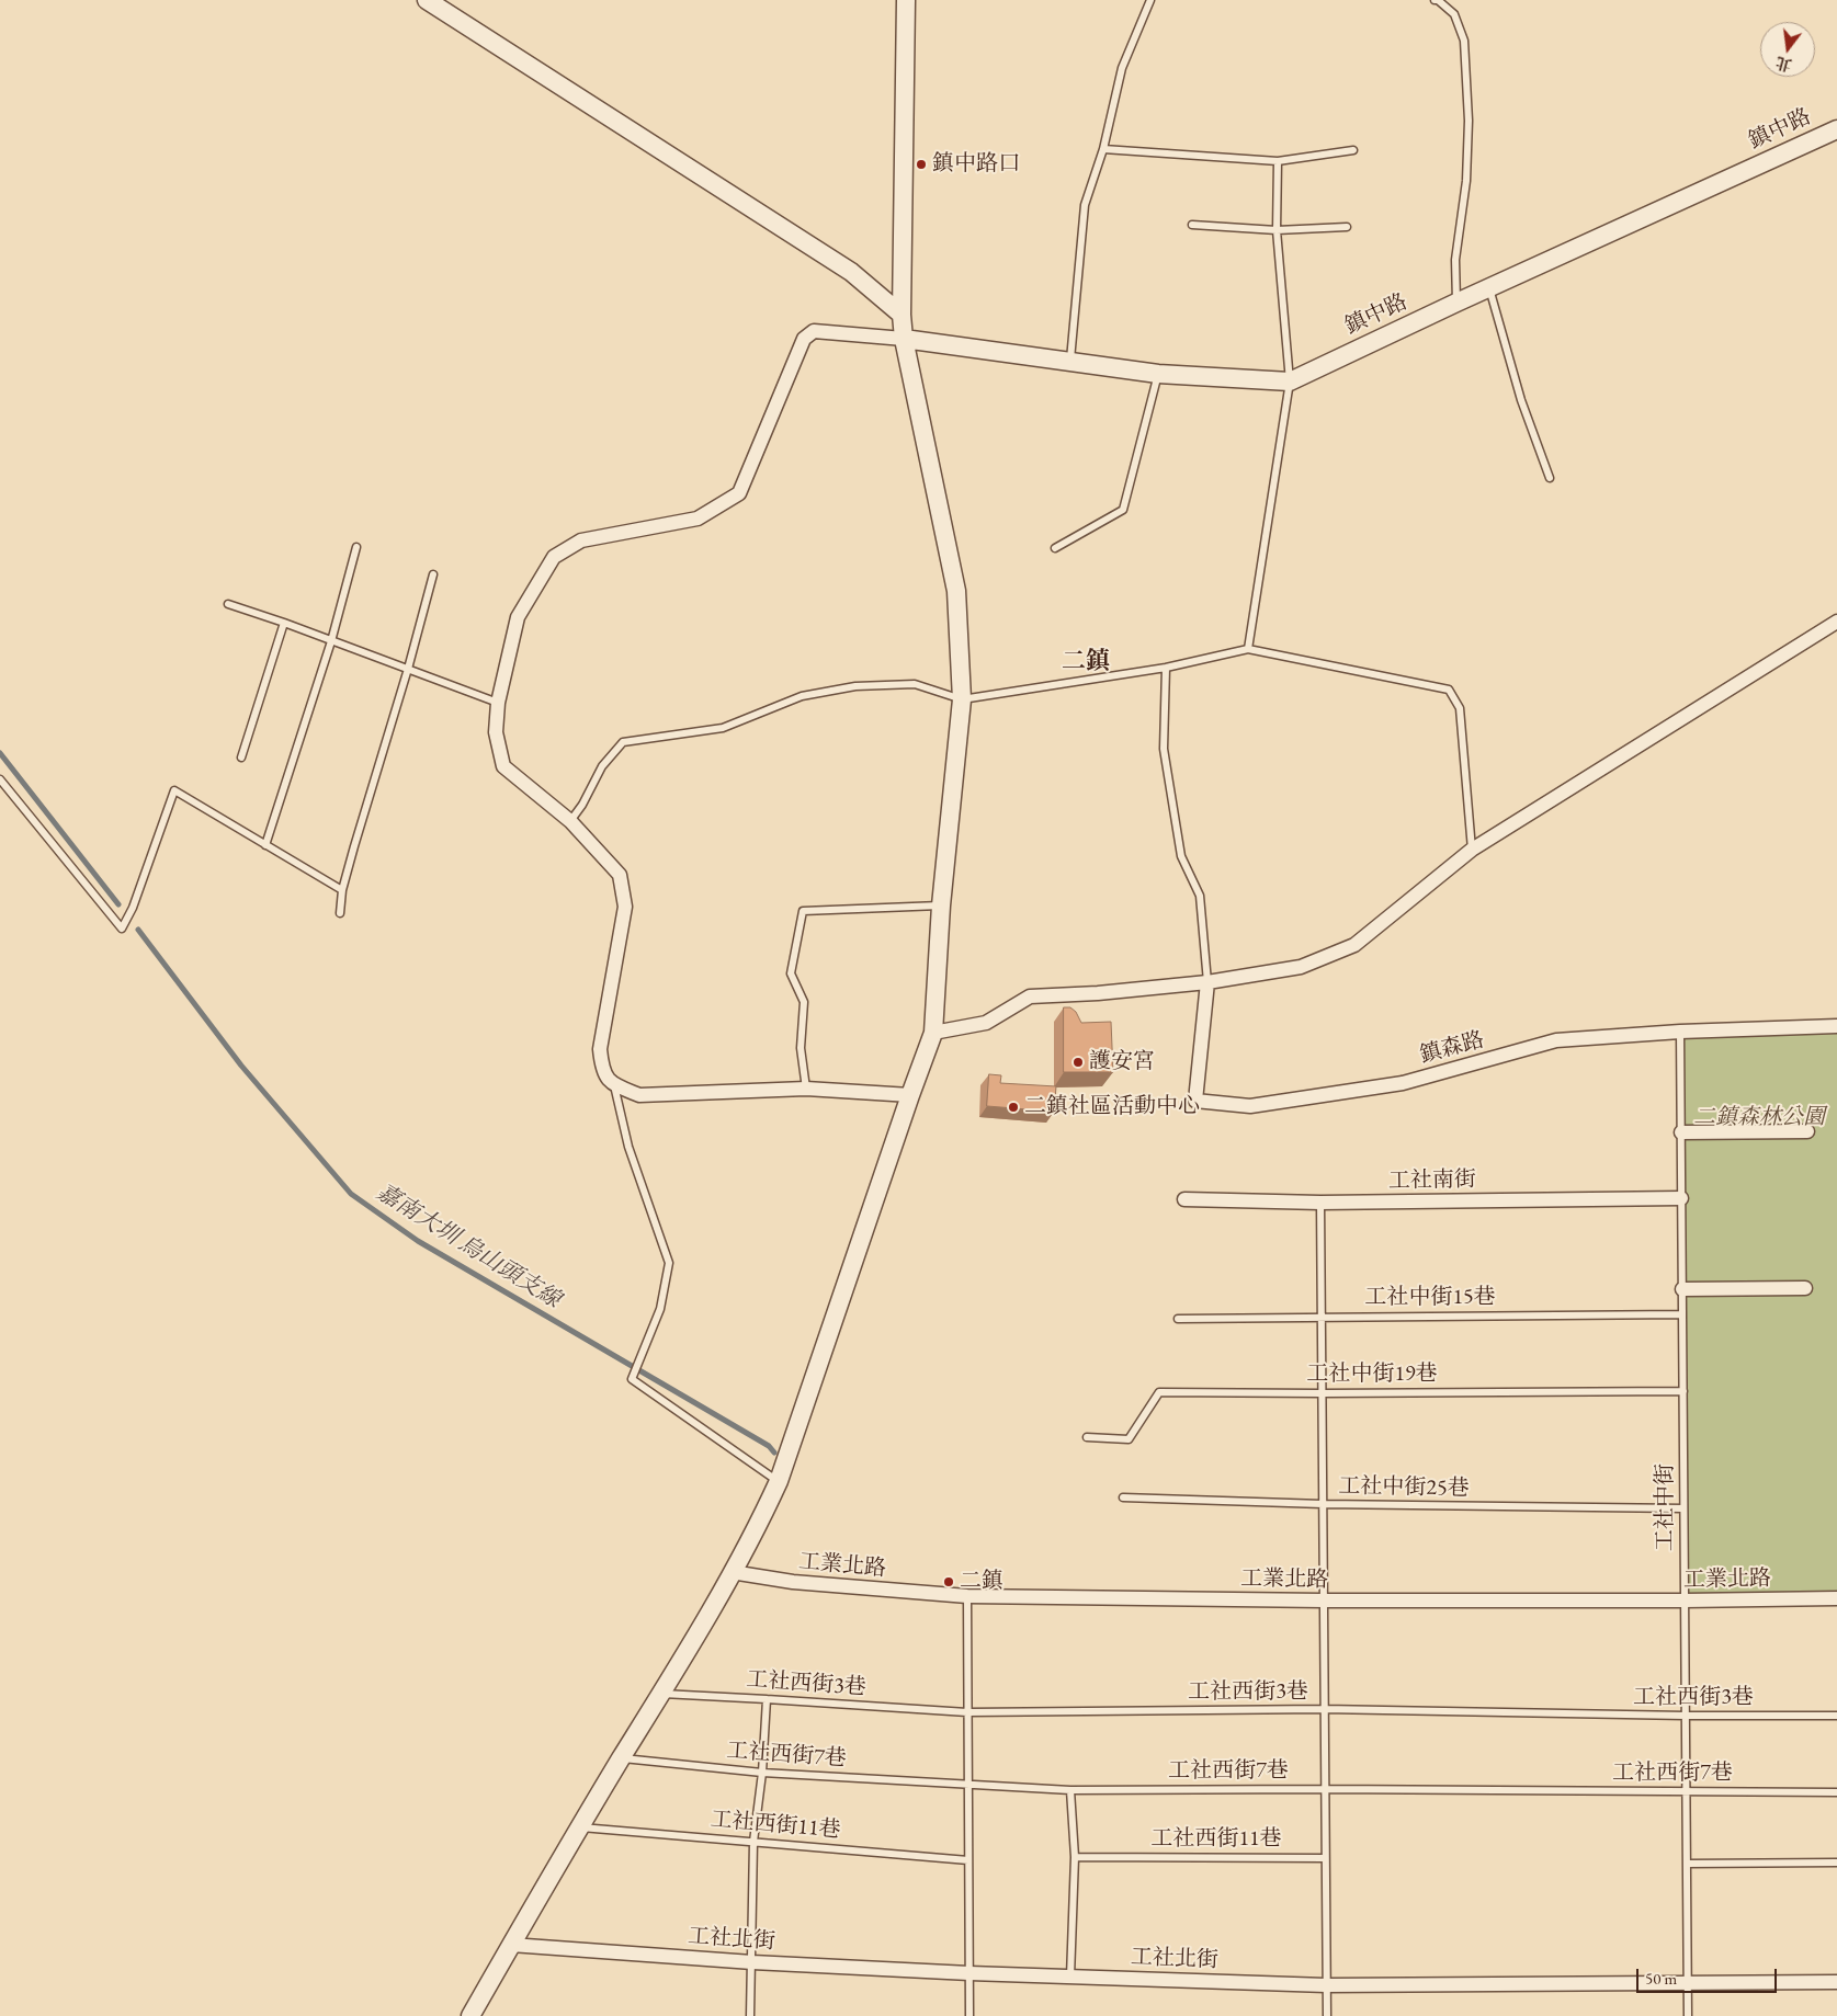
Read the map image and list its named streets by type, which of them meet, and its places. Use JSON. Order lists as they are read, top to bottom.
{
  "streets": {
    "street": [
      "鎮中路",
      "鎮森路",
      "工社南街",
      "工業北路",
      "工社北街"
    ],
    "lane": [
      "工社中街15巷",
      "工社中街19巷",
      "工社中街25巷",
      "工社中街",
      "工社西街3巷",
      "工社西街7巷",
      "工社西街11巷"
    ]
  },
  "crossings": [
    ["鎮森路", "工社中街"],
    ["工社南街", "工社中街"],
    ["工社中街15巷", "工社中街"],
    ["工社中街19巷", "工社中街"],
    ["工社中街25巷", "工社中街"],
    ["工社中街", "工業北路"],
    ["工社中街", "工社西街3巷"],
    ["工社中街", "工社西街7巷"],
    ["工社中街", "工社北街"]
  ],
  "districts": ["二鎮"],
  "water": ["嘉南大圳 烏山頭支線"],
  "parks": ["二鎮森林公園"],
  "places": [
    "鎮中路口",
    "護安宮",
    "二鎮社區活動中心",
    "二鎮"
  ],
  "scale_bar": "50 m",
  "north": "bottom"
}
